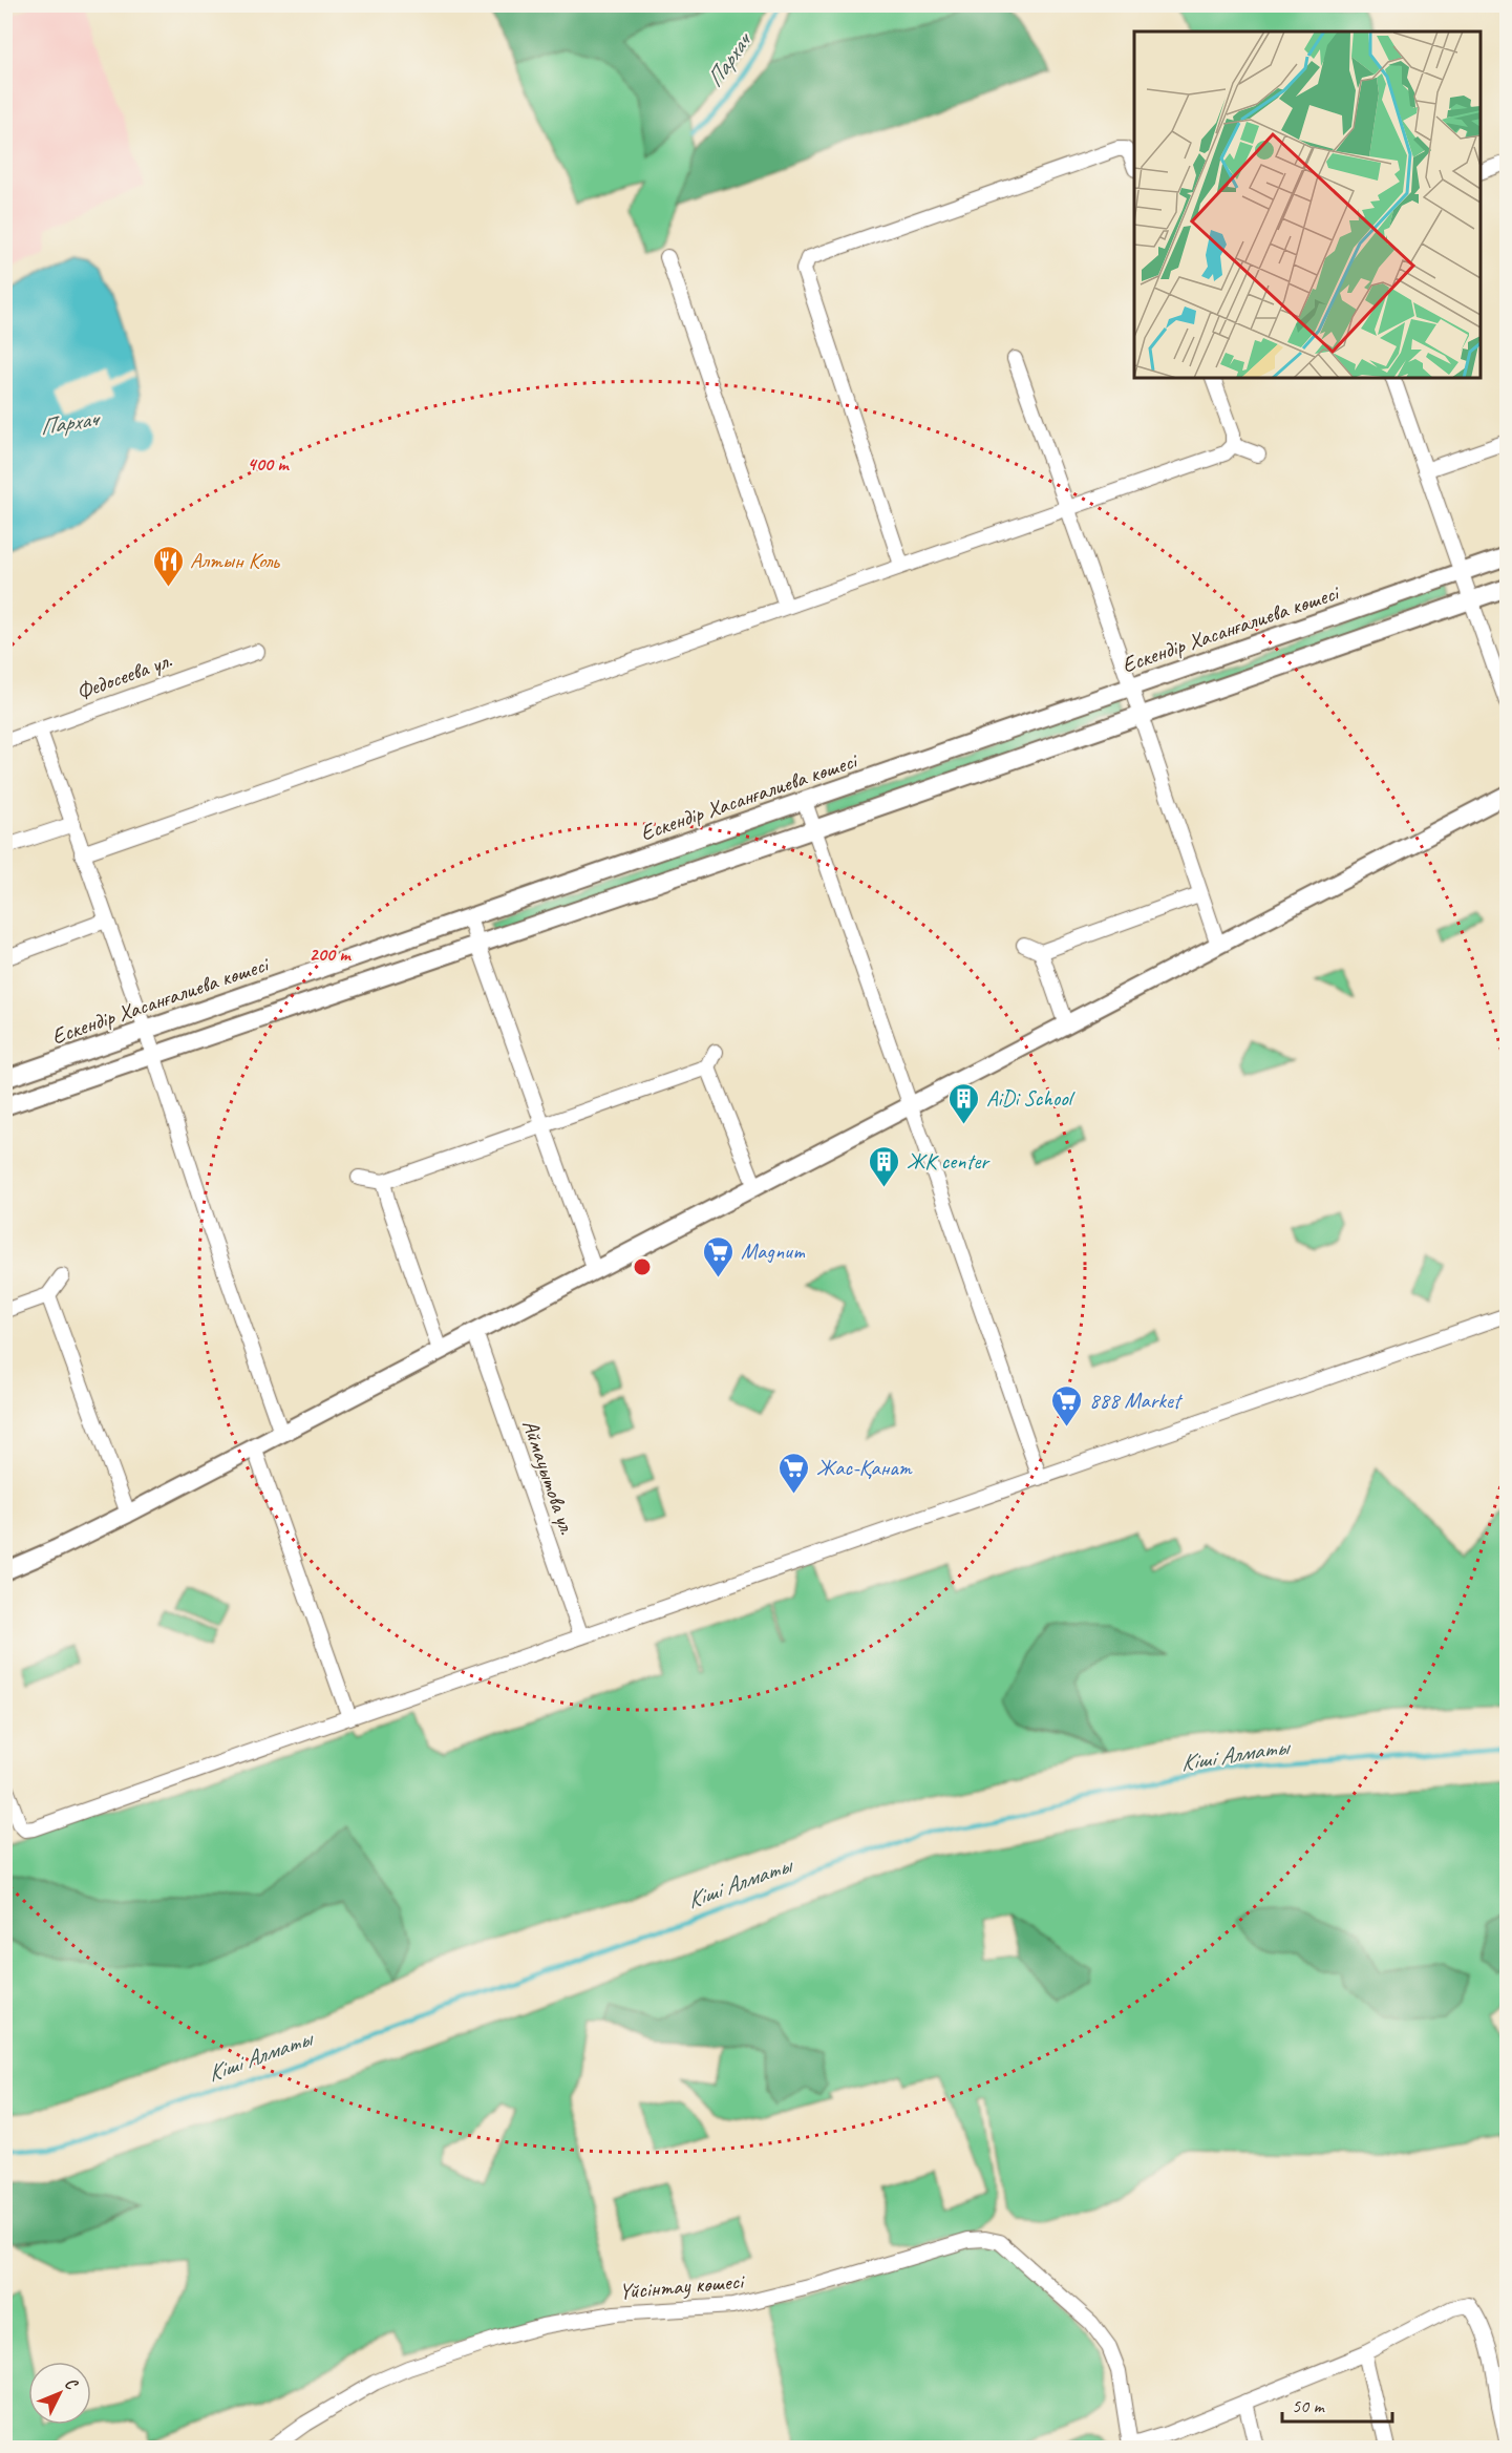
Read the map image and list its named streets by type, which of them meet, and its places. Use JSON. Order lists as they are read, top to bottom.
{
  "streets": {
    "street": [
      "Ескендір Хасанғалиева көшесі",
      "Федосеева ул.",
      "Аймауытова ул.",
      "Үйсінтау көшесі"
    ]
  },
  "water": ["Пархач", "Кіші Алматы"],
  "places": {
    "restaurant": ["Алтын Коль"],
    "building": ["AiDi School", "ЖК center"],
    "supermarket": ["Magnum", "888 Market", "Жас-Қанат"]
  },
  "scale_bar": "50 m",
  "north": "top right",
  "rings": ["400 m", "200 m"]
}
